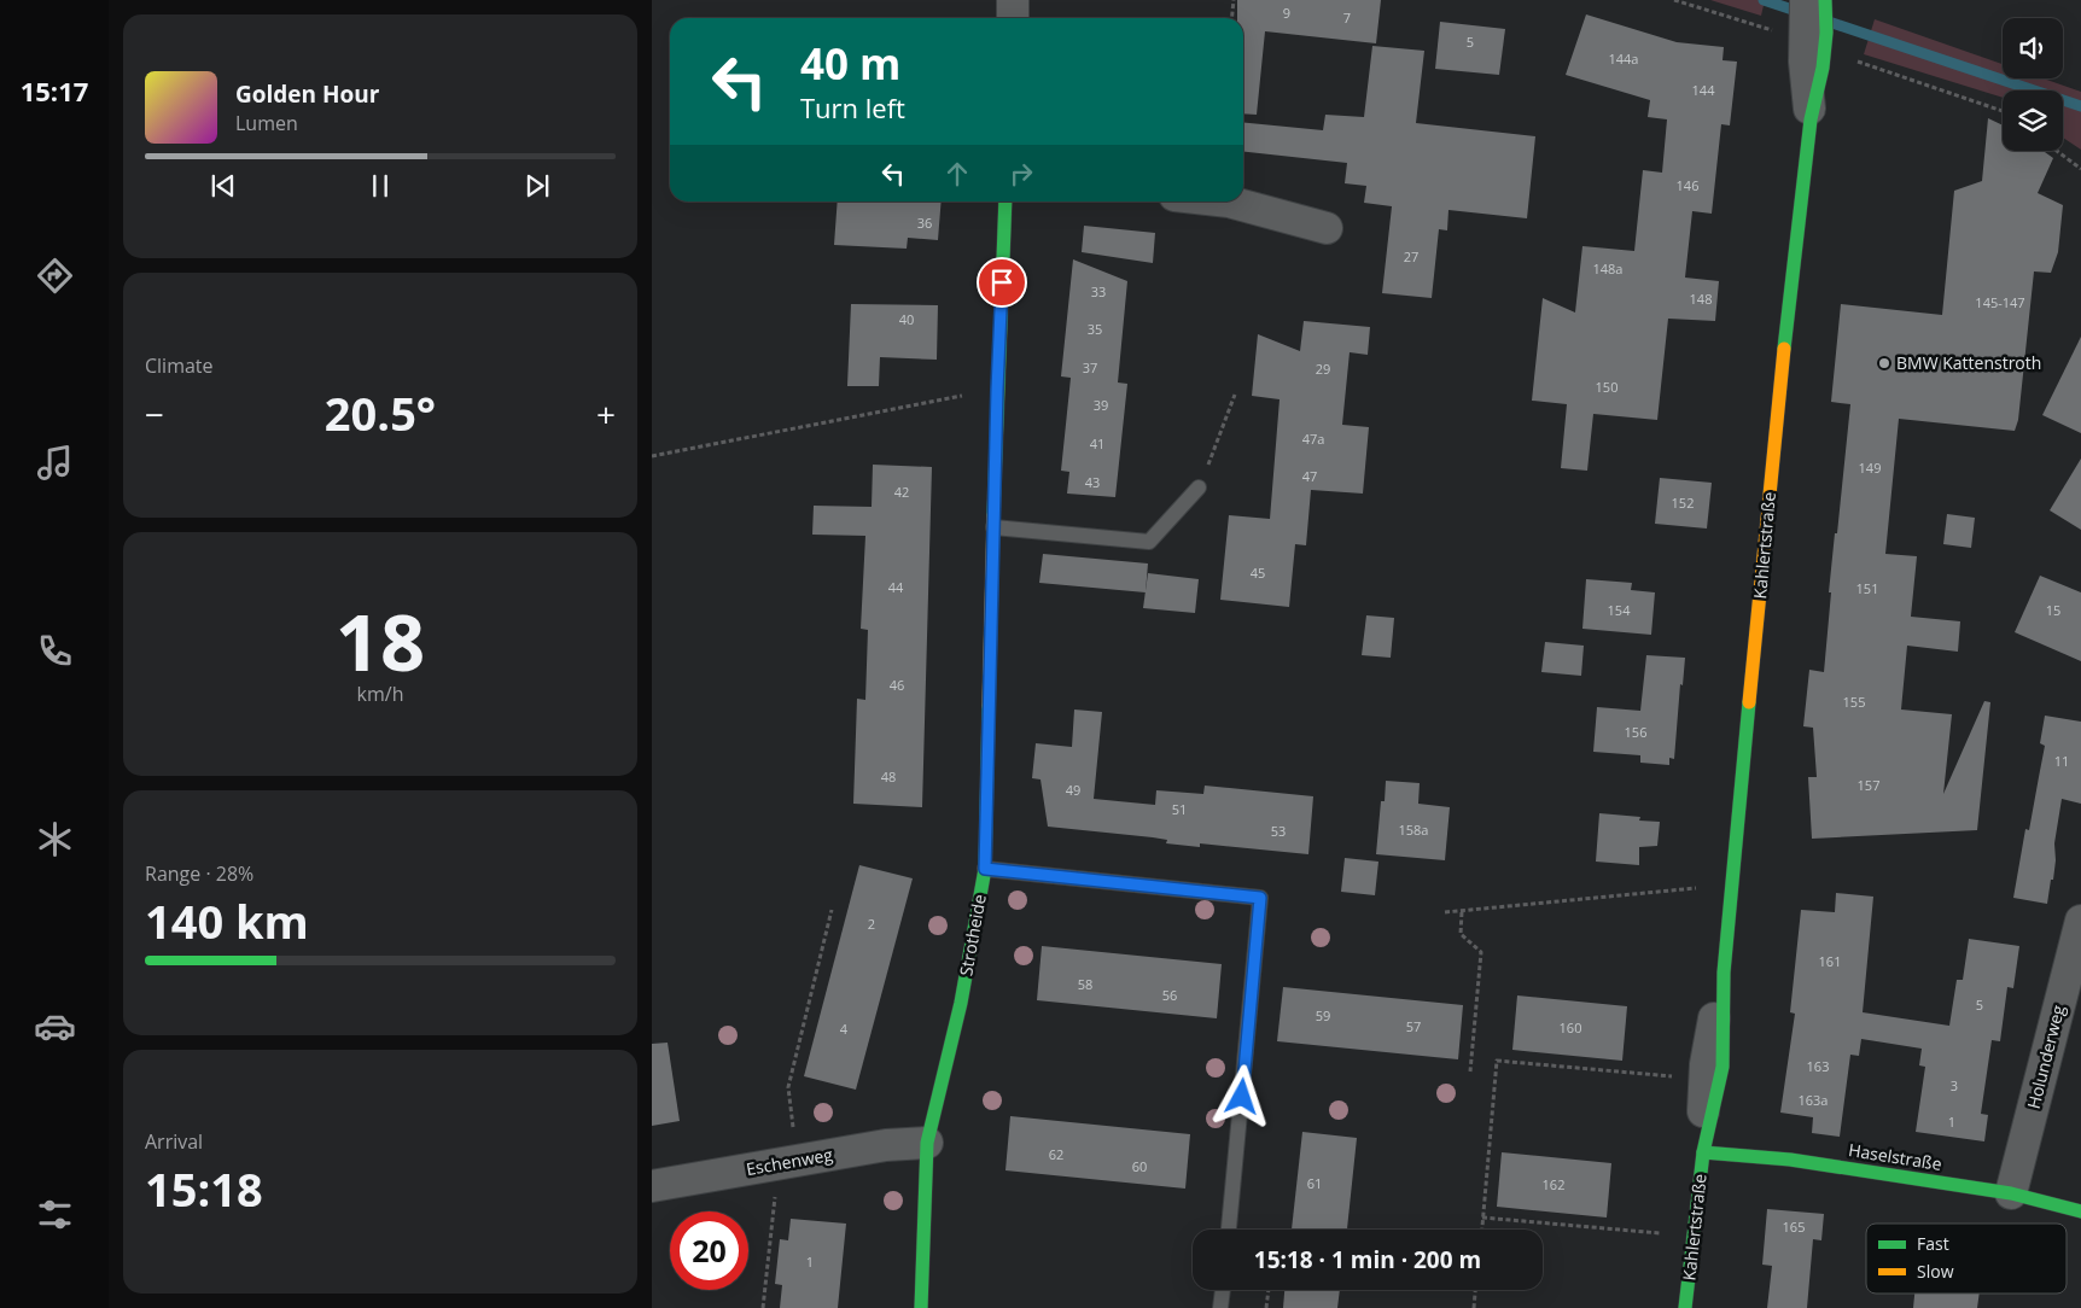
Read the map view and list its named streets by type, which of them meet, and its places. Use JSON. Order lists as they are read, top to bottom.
{
  "streets": {
    "street": [
      "Kahlertstraße",
      "Strotheide",
      "Holunderweg",
      "Haselstraße",
      "Eschenweg"
    ]
  },
  "crossings": [
    ["Kahlertstraße", "Haselstraße"],
    ["Strotheide", "Eschenweg"],
    ["Holunderweg", "Haselstraße"]
  ],
  "places": ["BMW Kattenstroth"],
  "house_numbers": [
    "9",
    "7",
    "5",
    "144a",
    "144",
    "146",
    "36",
    "27",
    "148a",
    "33",
    "148",
    "145-147",
    "40",
    "35",
    "37",
    "29",
    "150",
    "39",
    "47a",
    "41",
    "149",
    "47",
    "43",
    "42",
    "152",
    "45",
    "44",
    "151",
    "154",
    "15",
    "46",
    "155",
    "156",
    "11",
    "48",
    "157",
    "49",
    "51",
    "158a",
    "53",
    "2",
    "161",
    "58",
    "56",
    "5",
    "59",
    "57",
    "160",
    "4",
    "163",
    "3",
    "163a",
    "1",
    "62",
    "60",
    "61",
    "162",
    "165",
    "1"
  ],
  "legend": ["Fast", "Slow"],
  "page": {
    "tabs": "15:17",
    "turn": ["40 m", "Turn left"],
    "song": ["Golden Hour", "Lumen"],
    "tile": [
      "Climate",
      ["18", "km/h"],
      ["Range · 28%", "140 km"],
      ["Arrival", "15:18"]
    ],
    "heat": ["−", "20.5°", "+"],
    "limit": "20",
    "trip": "15:18 · 1 min · 200 m"
  }
}
